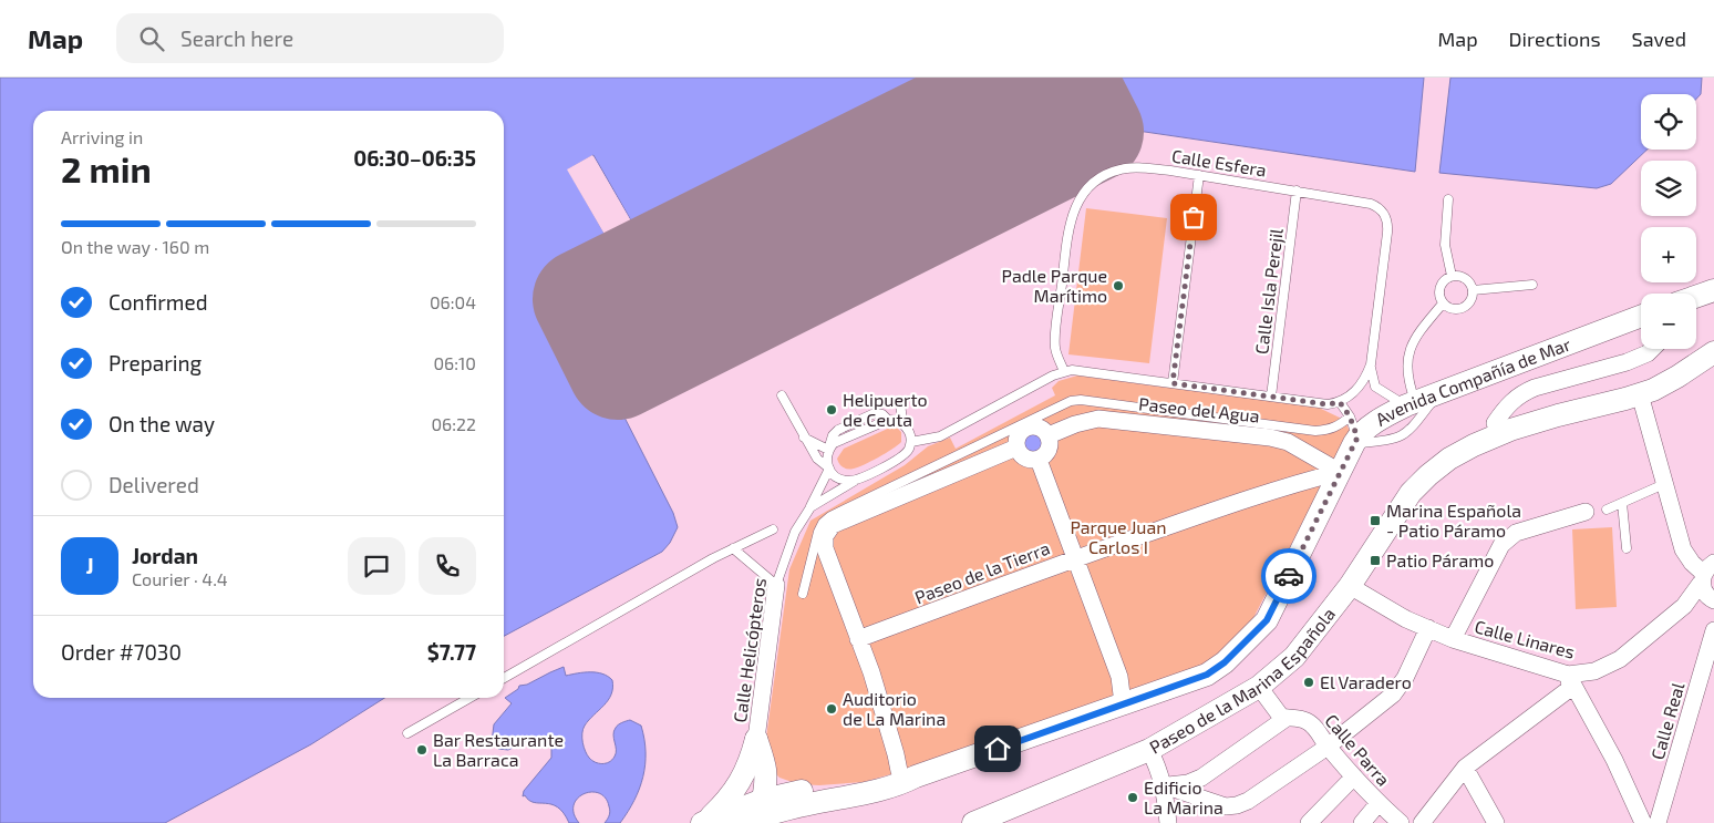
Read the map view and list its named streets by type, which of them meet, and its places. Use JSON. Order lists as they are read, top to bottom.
{
  "streets": {
    "street": [
      "Avenida Compañía de Mar",
      "Paseo del Agua",
      "Paseo de la Tierra",
      "Calle Linares",
      "Calle Helicópteros",
      "Paseo de la Marina Española",
      "Calle Real",
      "Calle Parra"
    ],
    "lane": ["Calle Esfera", "Calle Isla Perejil"]
  },
  "crossings": [
    ["Calle Esfera", "Calle Isla Perejil"],
    ["Calle Esfera", "Avenida Compañía de Mar"],
    ["Avenida Compañía de Mar", "Paseo del Agua"],
    ["Avenida Compañía de Mar", "Paseo de la Tierra"],
    ["Paseo del Agua", "Paseo de la Tierra"],
    ["Calle Linares", "Paseo de la Marina Española"],
    ["Paseo de la Marina Española", "Calle Parra"]
  ],
  "parks": ["Parque Juan Carlos I"],
  "places": {
    "other": [
      "Padle Parque Marítimo",
      "Helipuerto de Ceuta",
      "El Varadero",
      "Auditorio de La Marina",
      "Bar Restaurante La Barraca",
      "Edificio La Marina"
    ],
    "transit": ["Marina Española - Patio Páramo", "Patio Páramo"]
  },
  "page": {
    "header": "Map",
    "search": "Search here",
    "nav": ["Map", "Directions", "Saved"],
    "map_buttons": ["+", "−"],
    "heading": ["2 min", "Arriving in", "06:30–06:35"],
    "panel": [
      "Jordan",
      "Courier · 4.4",
      "Order #7030",
      "$7.77"
    ],
    "bar": "On the way · 160 m",
    "list": [
      ["Confirmed", "06:04"],
      ["Preparing", "06:10"],
      ["On the way", "06:22"],
      "Delivered"
    ],
    "round": "J"
  }
}
